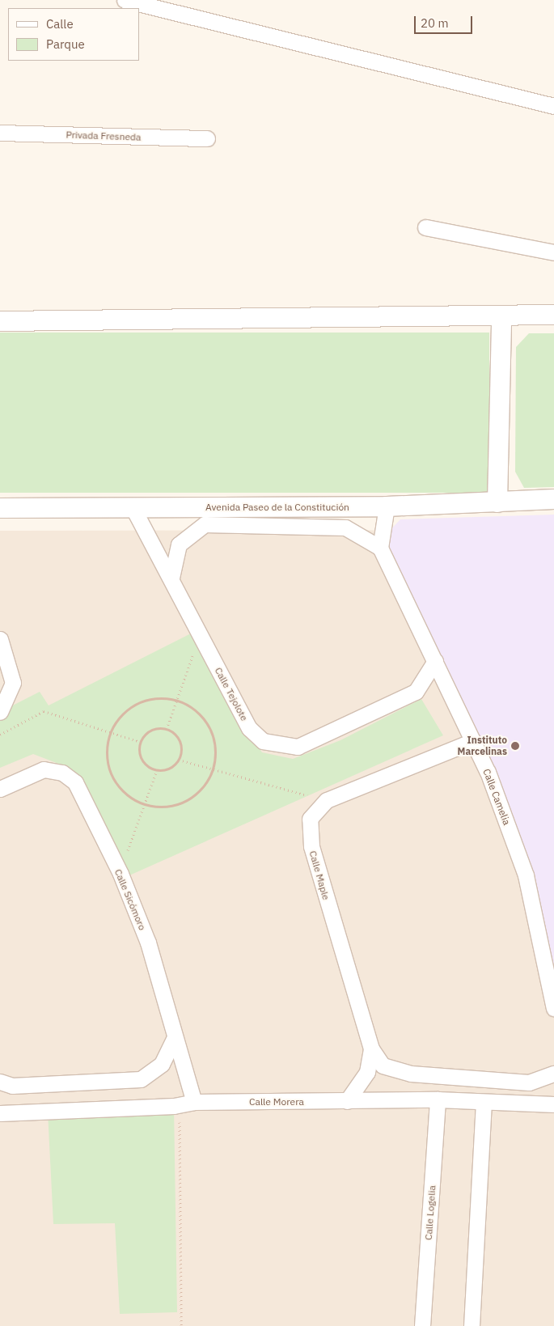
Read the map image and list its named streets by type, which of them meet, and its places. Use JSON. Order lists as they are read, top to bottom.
{
  "streets": {
    "street": [
      "Privada Fresneda",
      "Avenida Paseo de la Constitución",
      "Calle Tejolote",
      "Calle Camelia",
      "Calle Maple",
      "Calle Sicómoro",
      "Calle Morera",
      "Calle Logelia"
    ]
  },
  "crossings": [
    ["Avenida Paseo de la Constitución", "Calle Tejolote"],
    ["Calle Tejolote", "Calle Camelia"],
    ["Calle Camelia", "Calle Maple"],
    ["Calle Maple", "Calle Morera"],
    ["Calle Sicómoro", "Calle Morera"],
    ["Calle Morera", "Calle Logelia"]
  ],
  "places": ["Instituto Marcelinas"],
  "legend": ["Calle", "Parque"],
  "scale_bar": "20 m"
}
